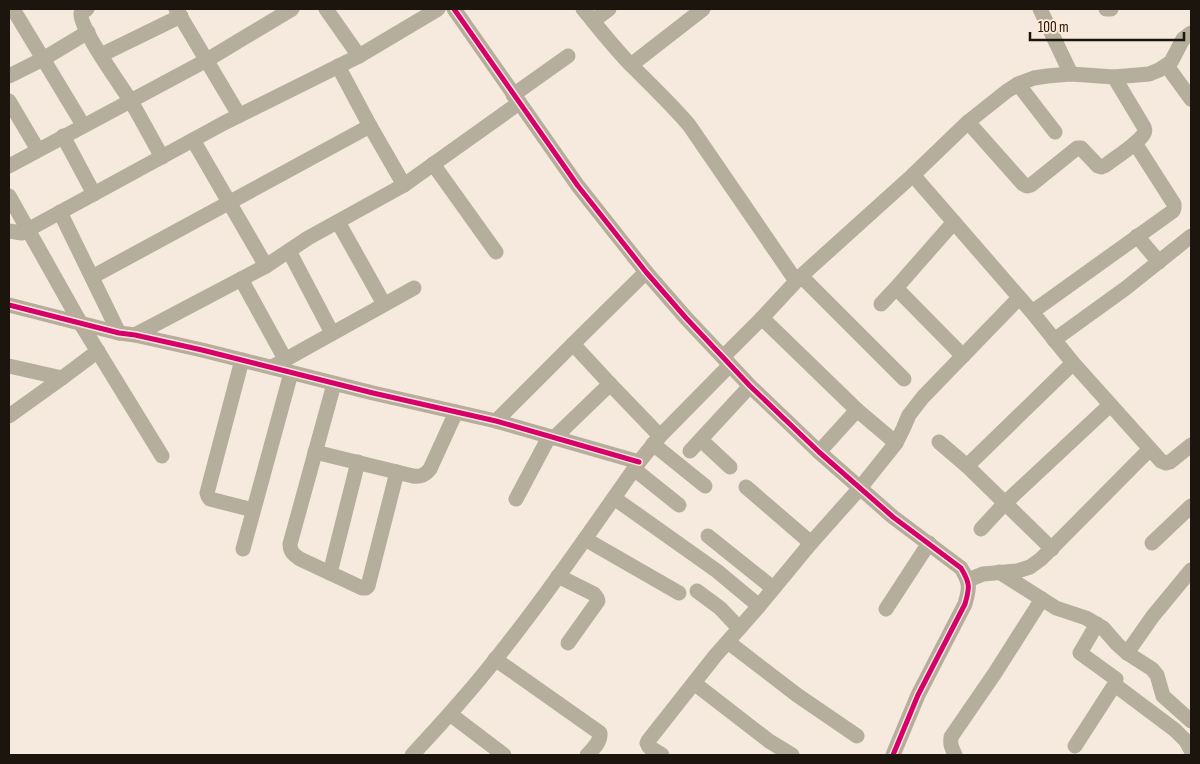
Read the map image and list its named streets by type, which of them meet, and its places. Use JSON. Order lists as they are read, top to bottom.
{
  "scale_bar": "100 m"
}
